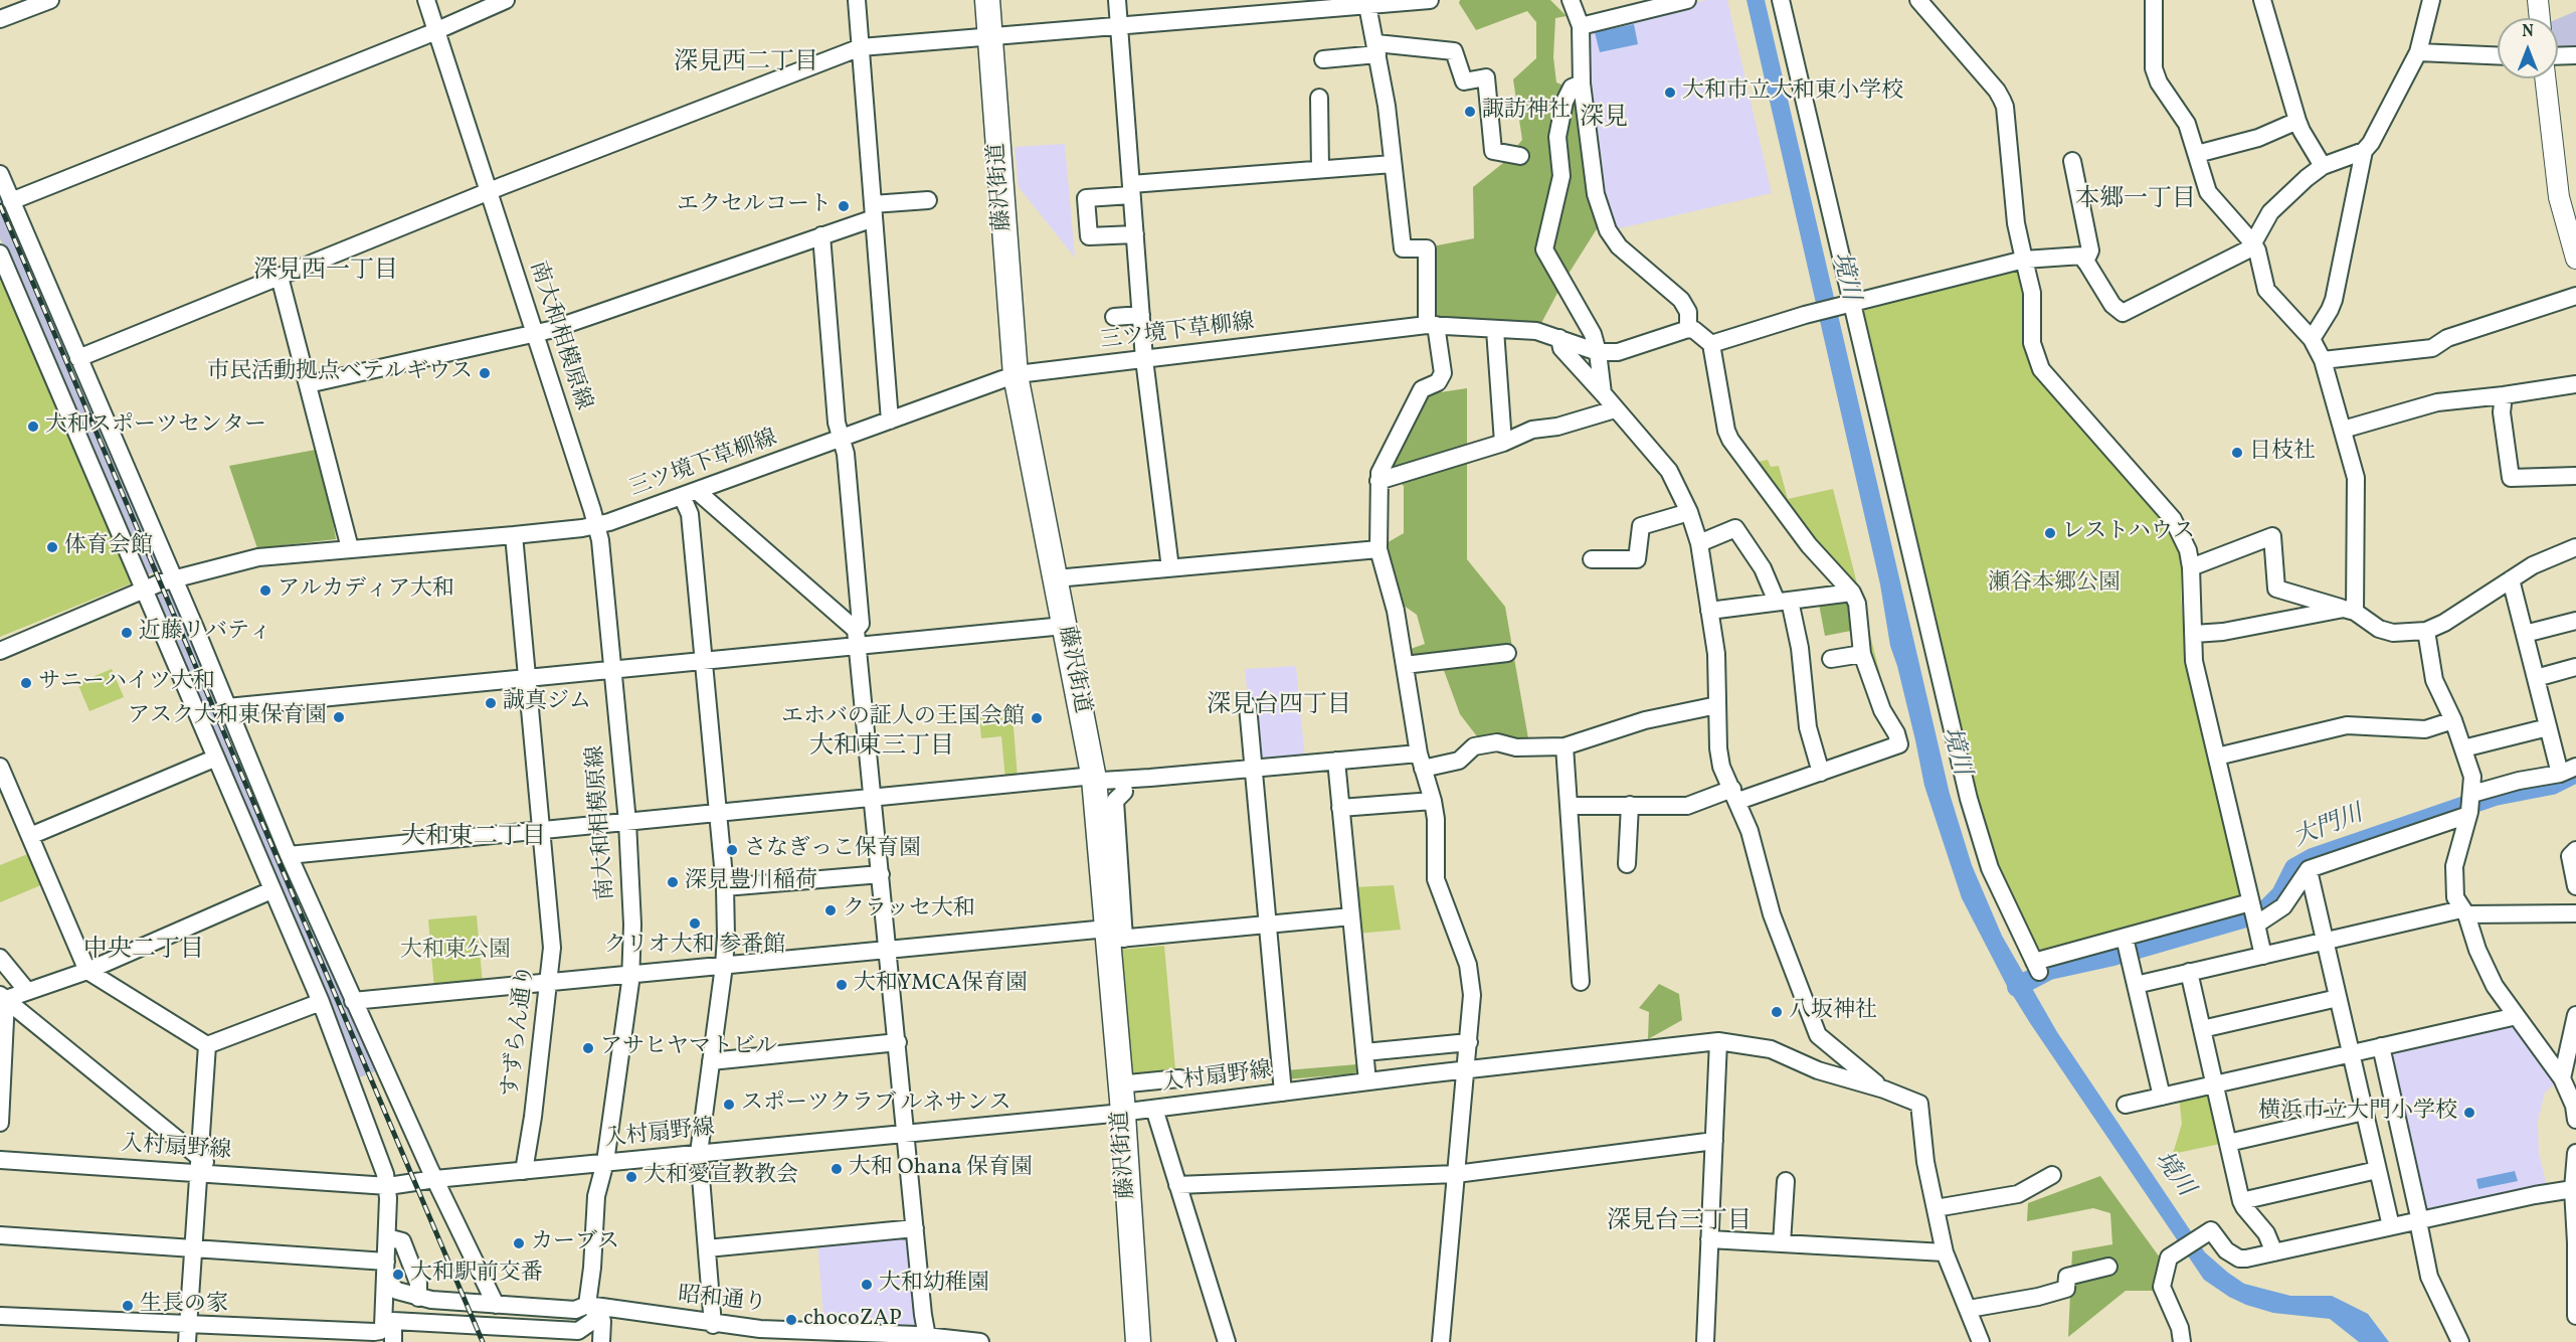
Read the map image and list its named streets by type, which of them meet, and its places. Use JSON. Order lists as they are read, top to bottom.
{
  "streets": {
    "highway": ["藤沢街道"],
    "street": [
      "三ツ境下草柳線",
      "南大和相模原線",
      "すずらん通り",
      "入村扇野線",
      "昭和通り"
    ]
  },
  "crossings": [
    ["藤沢街道", "三ツ境下草柳線"],
    ["藤沢街道", "入村扇野線"],
    ["三ツ境下草柳線", "南大和相模原線"],
    ["三ツ境下草柳線", "すずらん通り"],
    ["南大和相模原線", "入村扇野線"],
    ["南大和相模原線", "昭和通り"],
    ["すずらん通り", "入村扇野線"]
  ],
  "districts": [
    "深見西二丁目",
    "深見",
    "本郷一丁目",
    "深見西一丁目",
    "深見台四丁目",
    "大和東三丁目",
    "大和東二丁目",
    "中央二丁目",
    "深見台三丁目"
  ],
  "water": ["境川", "大門川"],
  "parks": ["瀬谷本郷公園", "大和東公園"],
  "places": [
    "大和市立大和東小学校",
    "諏訪神社",
    "エクセルコート",
    "市民活動拠点ベテルギウス",
    "大和スポーツセンター",
    "日枝社",
    "レストハウス",
    "体育会館",
    "アルカディア大和",
    "近藤リバティ",
    "サニーハイツ大和",
    "誠真ジム",
    "アスク大和東保育園",
    "エホバの証人の王国会館",
    "さなぎっこ保育園",
    "深見豊川稲荷",
    "クラッセ大和",
    "クリオ大和 参番館",
    "大和YMCA保育園",
    "八坂神社",
    "アサヒヤマトビル",
    "スポーツクラブ ルネサンス",
    "横浜市立大門小学校",
    "大和 Ohana 保育園",
    "大和愛宣教教会",
    "カーブス",
    "大和駅前交番",
    "大和幼稚園",
    "生長の家",
    "chocoZAP"
  ],
  "north": "top"
}
